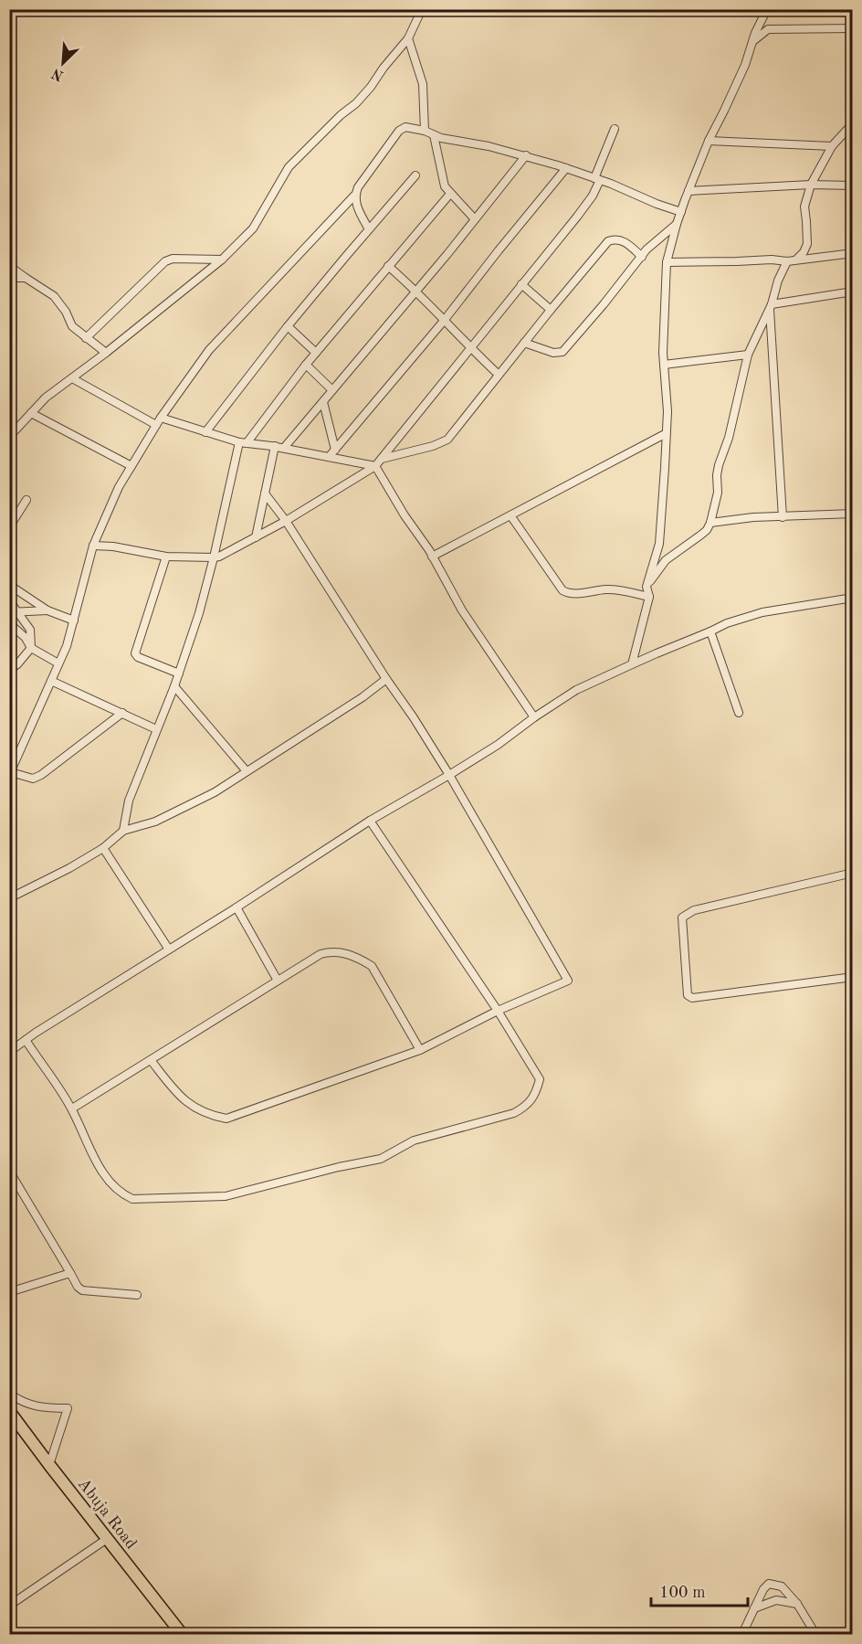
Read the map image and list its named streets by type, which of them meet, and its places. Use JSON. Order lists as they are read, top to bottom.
{
  "streets": {
    "main road": ["Abuja Road"]
  },
  "scale_bar": "100 m",
  "north": "bottom left"
}
